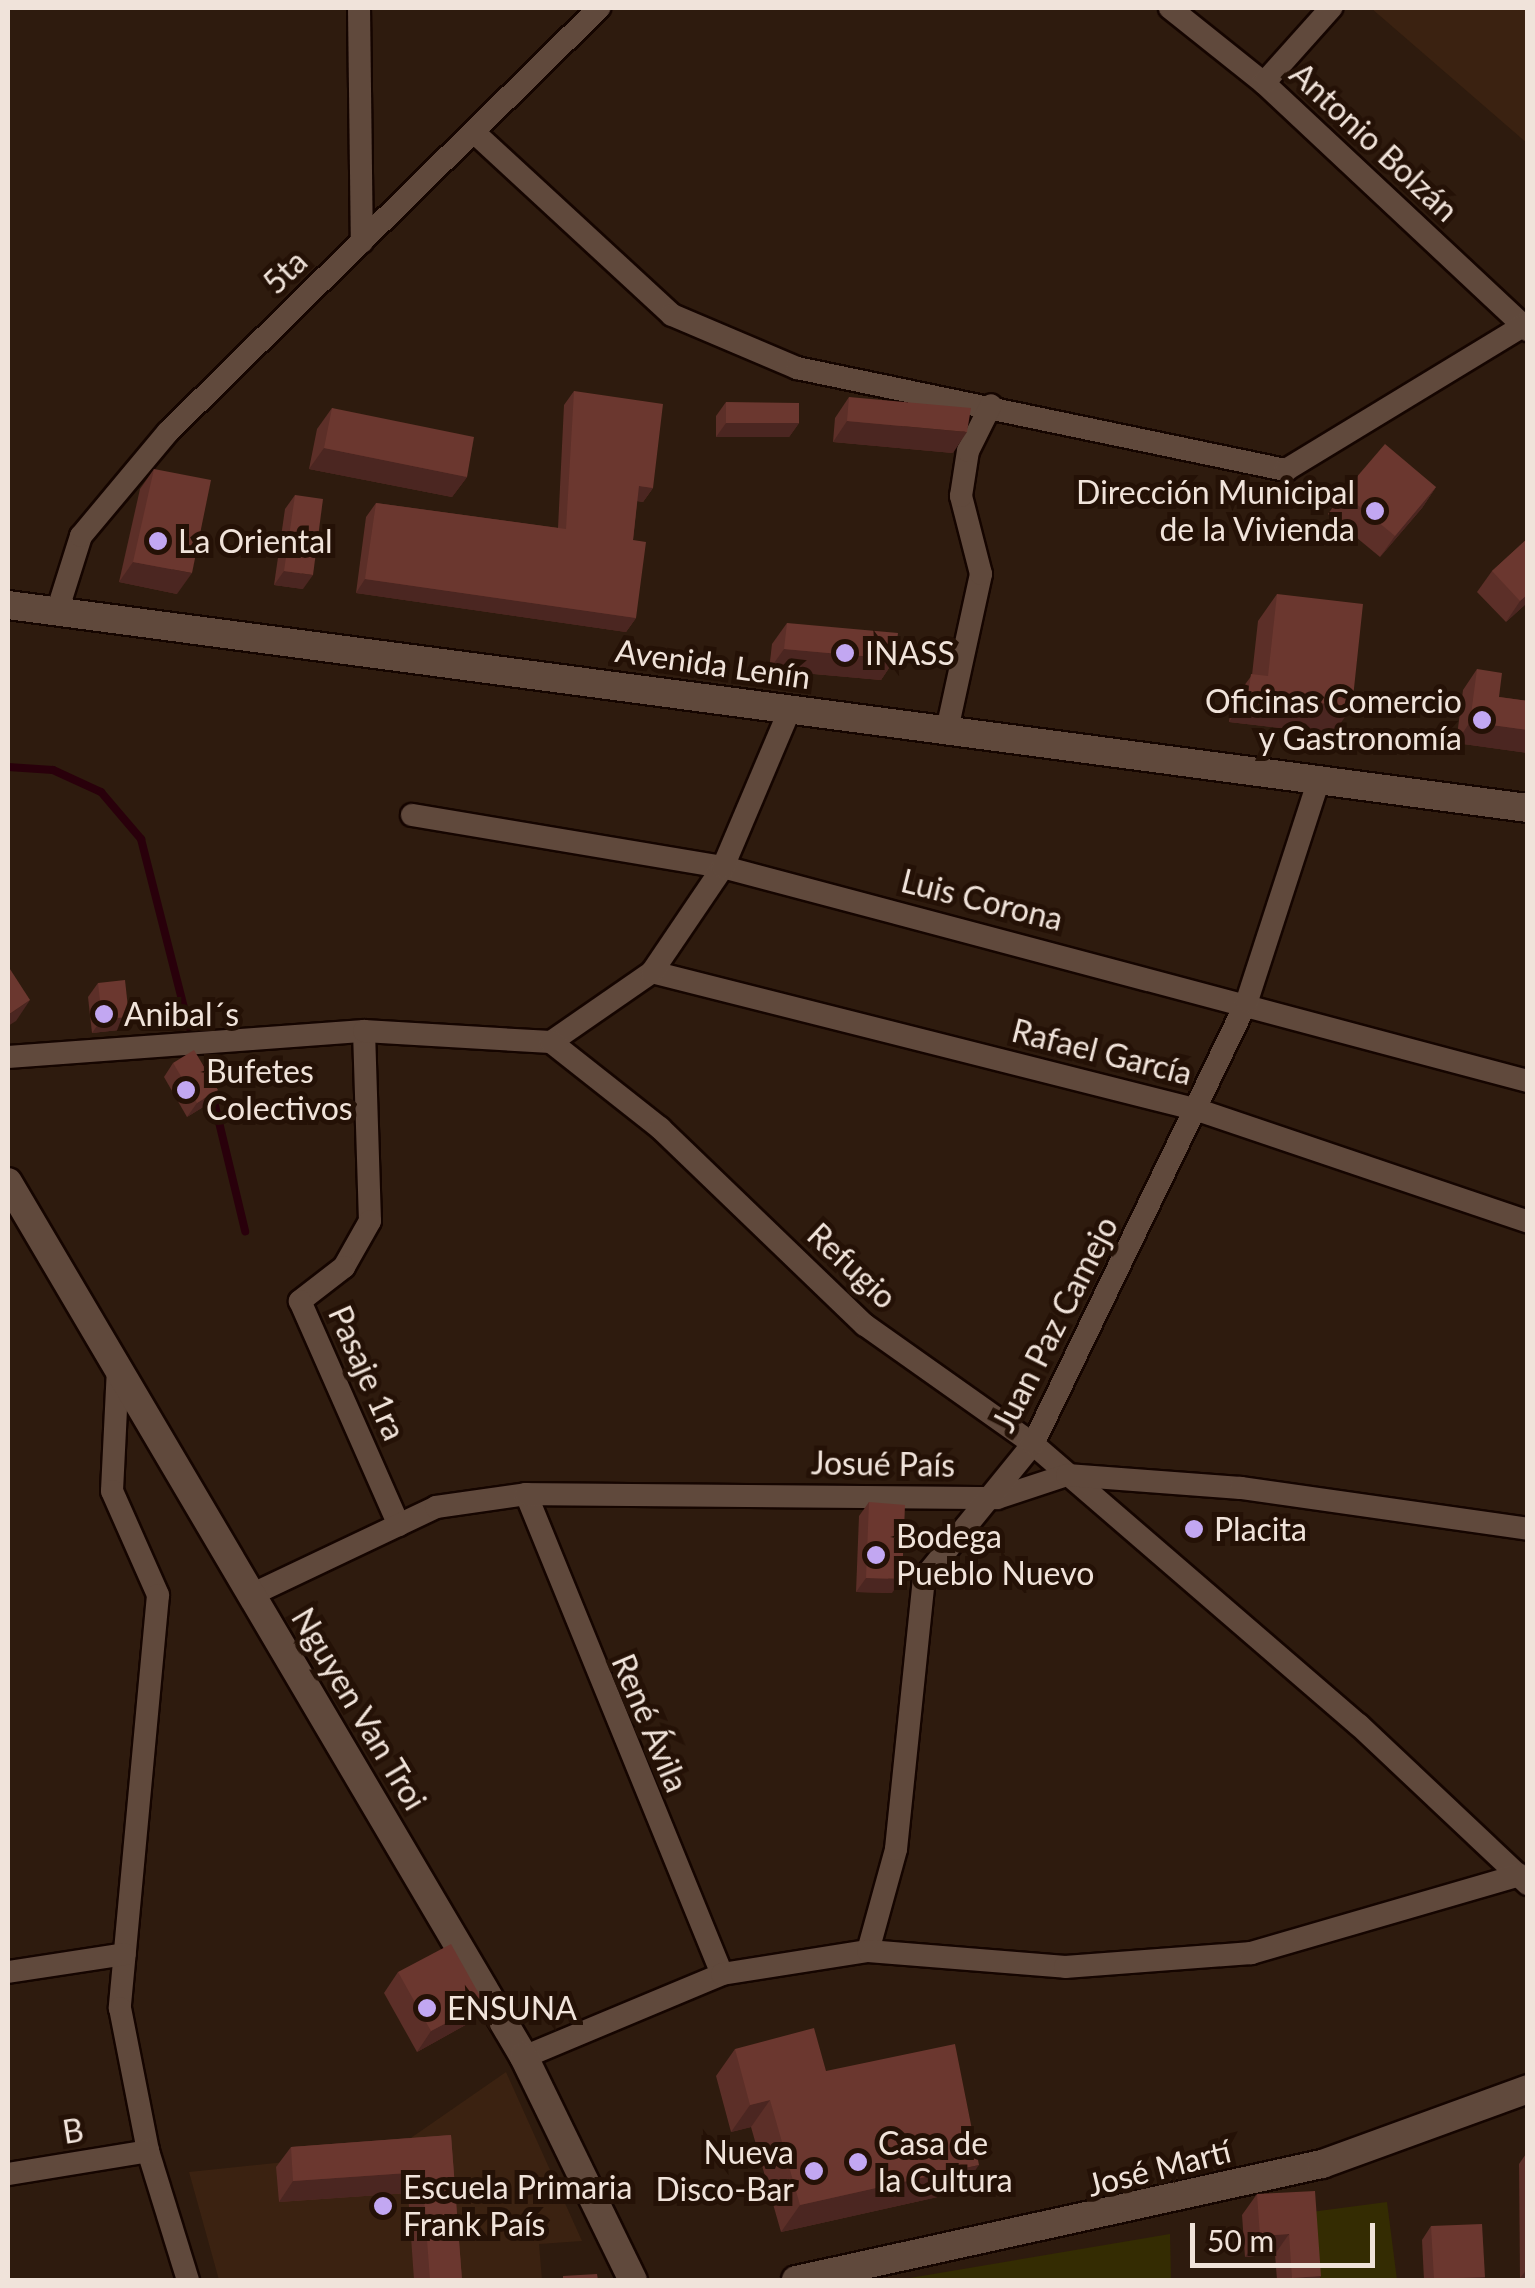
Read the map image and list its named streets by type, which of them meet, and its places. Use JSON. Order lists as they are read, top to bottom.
{
  "streets": {
    "street": [
      "Antonio Bolzán",
      "5ta",
      "Avenida Lenín",
      "Luis Corona",
      "Rafael García",
      "Refugio",
      "Juan Paz Camejo",
      "Pasaje 1ra",
      "Josué País",
      "Nguyen Van Troi",
      "René Ávila",
      "B",
      "José Martí"
    ]
  },
  "crossings": [
    ["5ta", "Avenida Lenín"],
    ["Avenida Lenín", "Juan Paz Camejo"],
    ["Luis Corona", "Juan Paz Camejo"],
    ["Rafael García", "Juan Paz Camejo"],
    ["Refugio", "Juan Paz Camejo"],
    ["Refugio", "Josué País"],
    ["Juan Paz Camejo", "Josué País"],
    ["Pasaje 1ra", "Josué País"],
    ["Josué País", "Nguyen Van Troi"],
    ["Josué País", "René Ávila"]
  ],
  "places": [
    "Dirección Municipal de la Vivienda",
    "La Oriental",
    "INASS",
    "Oficinas Comercio y Gastronomía",
    "Anibal´s",
    "Bufetes Colectivos",
    "Placita",
    "Bodega Pueblo Nuevo",
    "ENSUNA",
    "Casa de la Cultura",
    "Nueva Disco-Bar",
    "Escuela Primaria Frank País"
  ],
  "scale_bar": "50 m"
}
